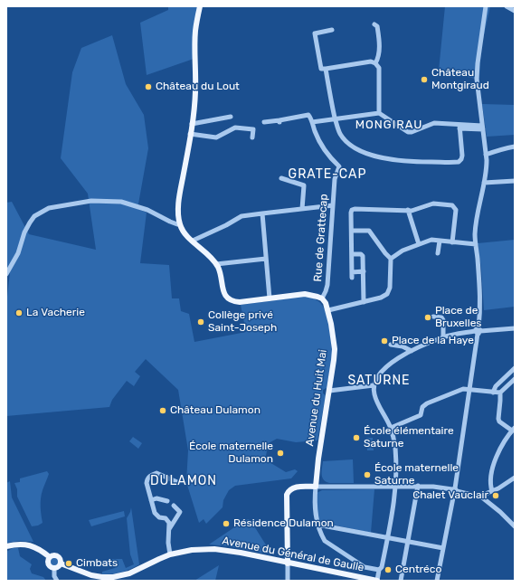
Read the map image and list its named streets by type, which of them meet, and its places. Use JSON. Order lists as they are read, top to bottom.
{
  "streets": {
    "main road": ["Avenue du Huit Mai", "Avenue du Général de Gaulle"],
    "street": ["Rue de Grattecap"]
  },
  "crossings": [
    ["Rue de Grattecap", "Avenue du Huit Mai"]
  ],
  "districts": [
    "MONGIRAU",
    "GRATE-CAP",
    "SATURNE",
    "DULAMON"
  ],
  "places": [
    "Château Montgiraud",
    "Château du Lout",
    "La Vacherie",
    "Place de Bruxelles",
    "Collège privé Saint-Joseph",
    "Place de la Haye",
    "Château Dulamon",
    "École élémentaire Saturne",
    "École maternelle Dulamon",
    "École maternelle Saturne",
    "Chalet Vauclair",
    "Résidence Dulamon",
    "Cimbats",
    "Centréco"
  ]
}
